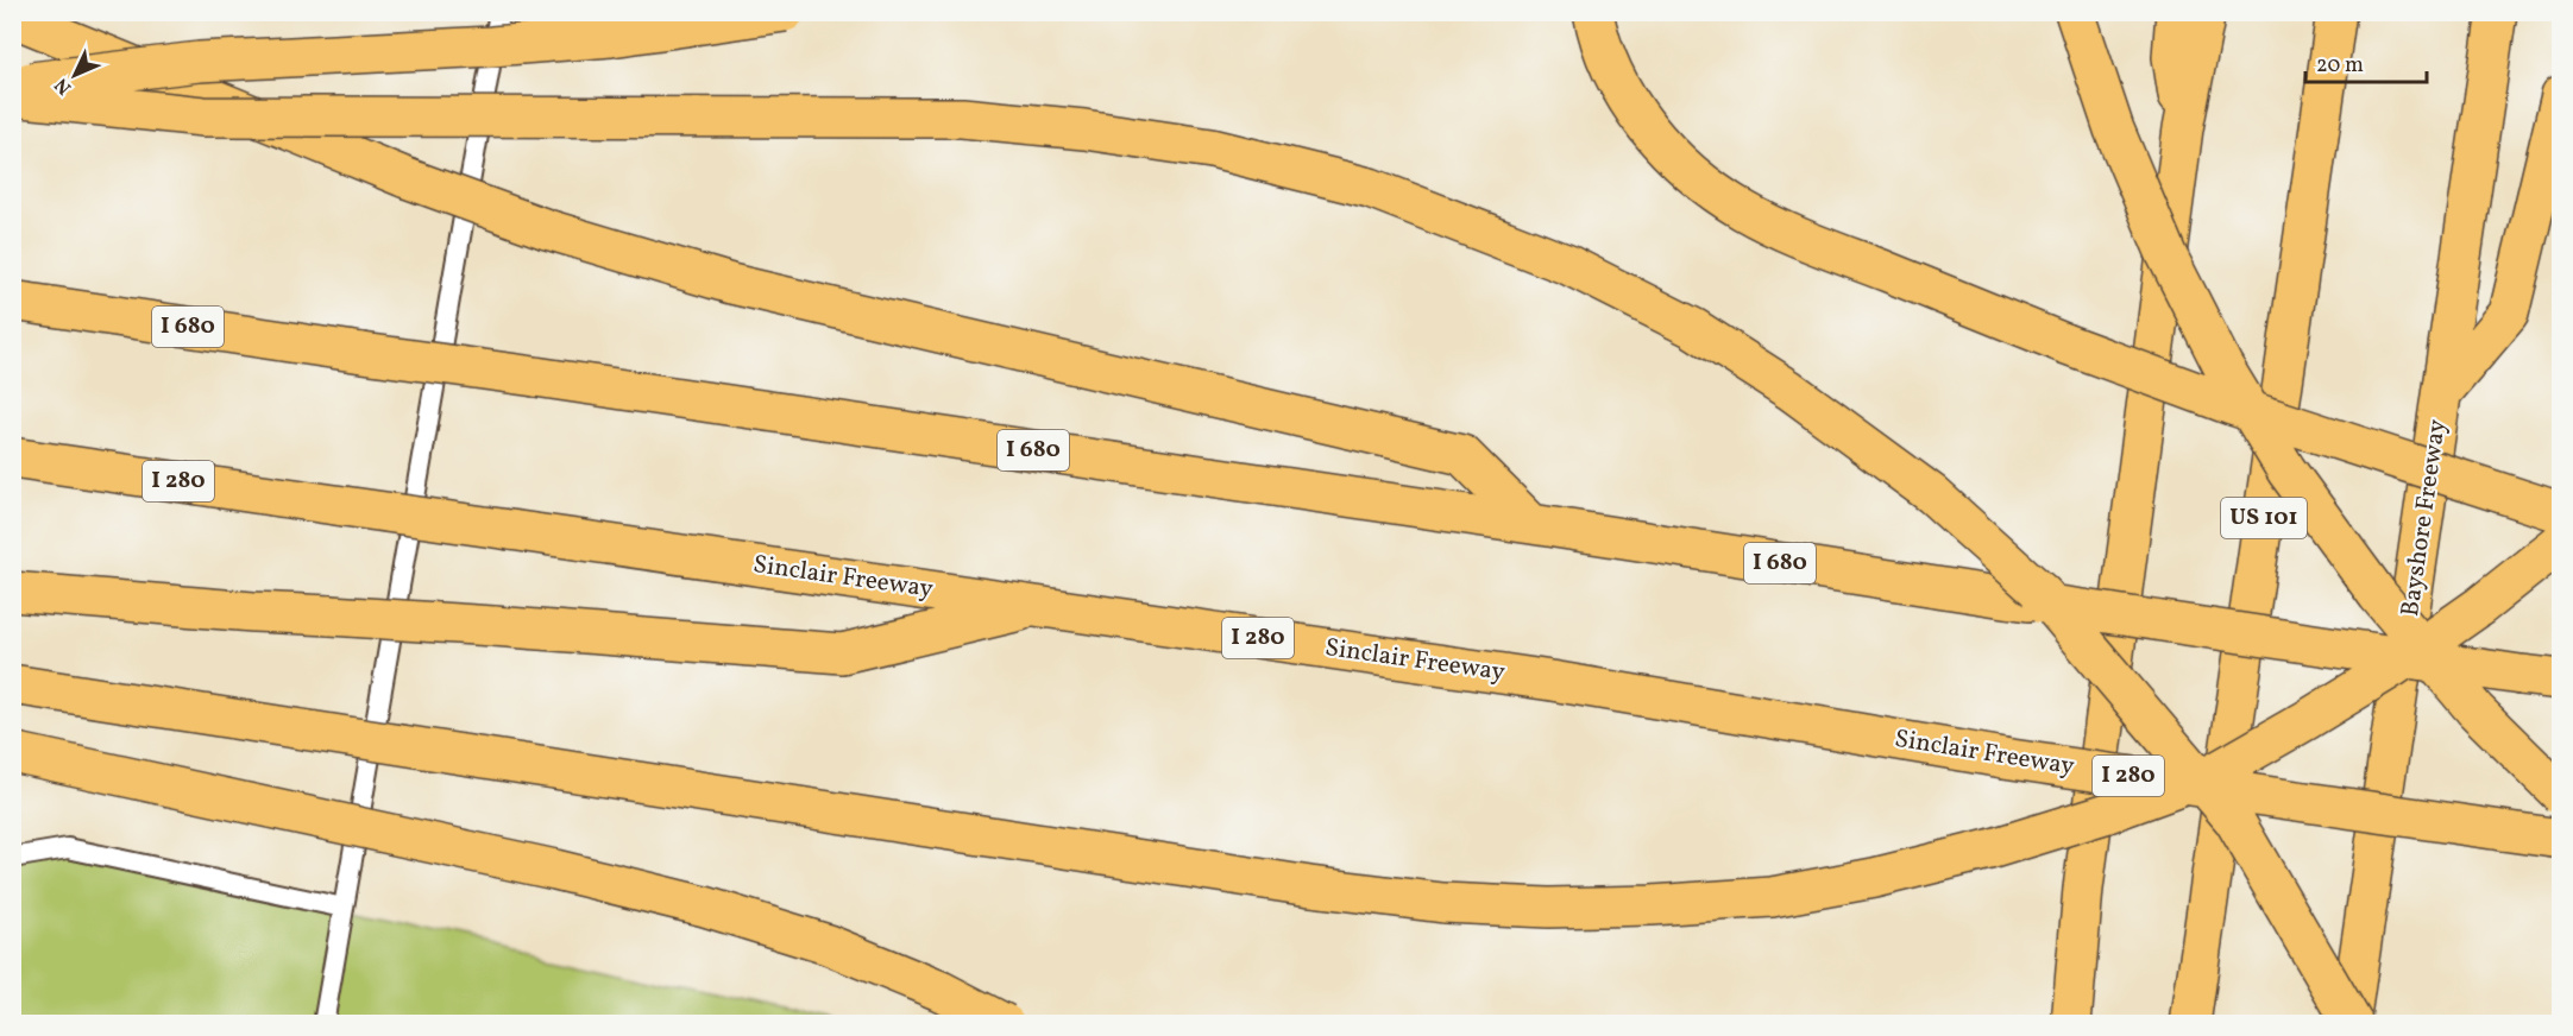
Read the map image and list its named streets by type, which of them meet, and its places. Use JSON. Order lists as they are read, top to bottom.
{
  "streets": {
    "highway": [
      "I 680",
      "I 280",
      "US 101",
      "Bayshore Freeway",
      "Sinclair Freeway"
    ]
  },
  "scale_bar": "20 m",
  "north": "bottom left"
}
